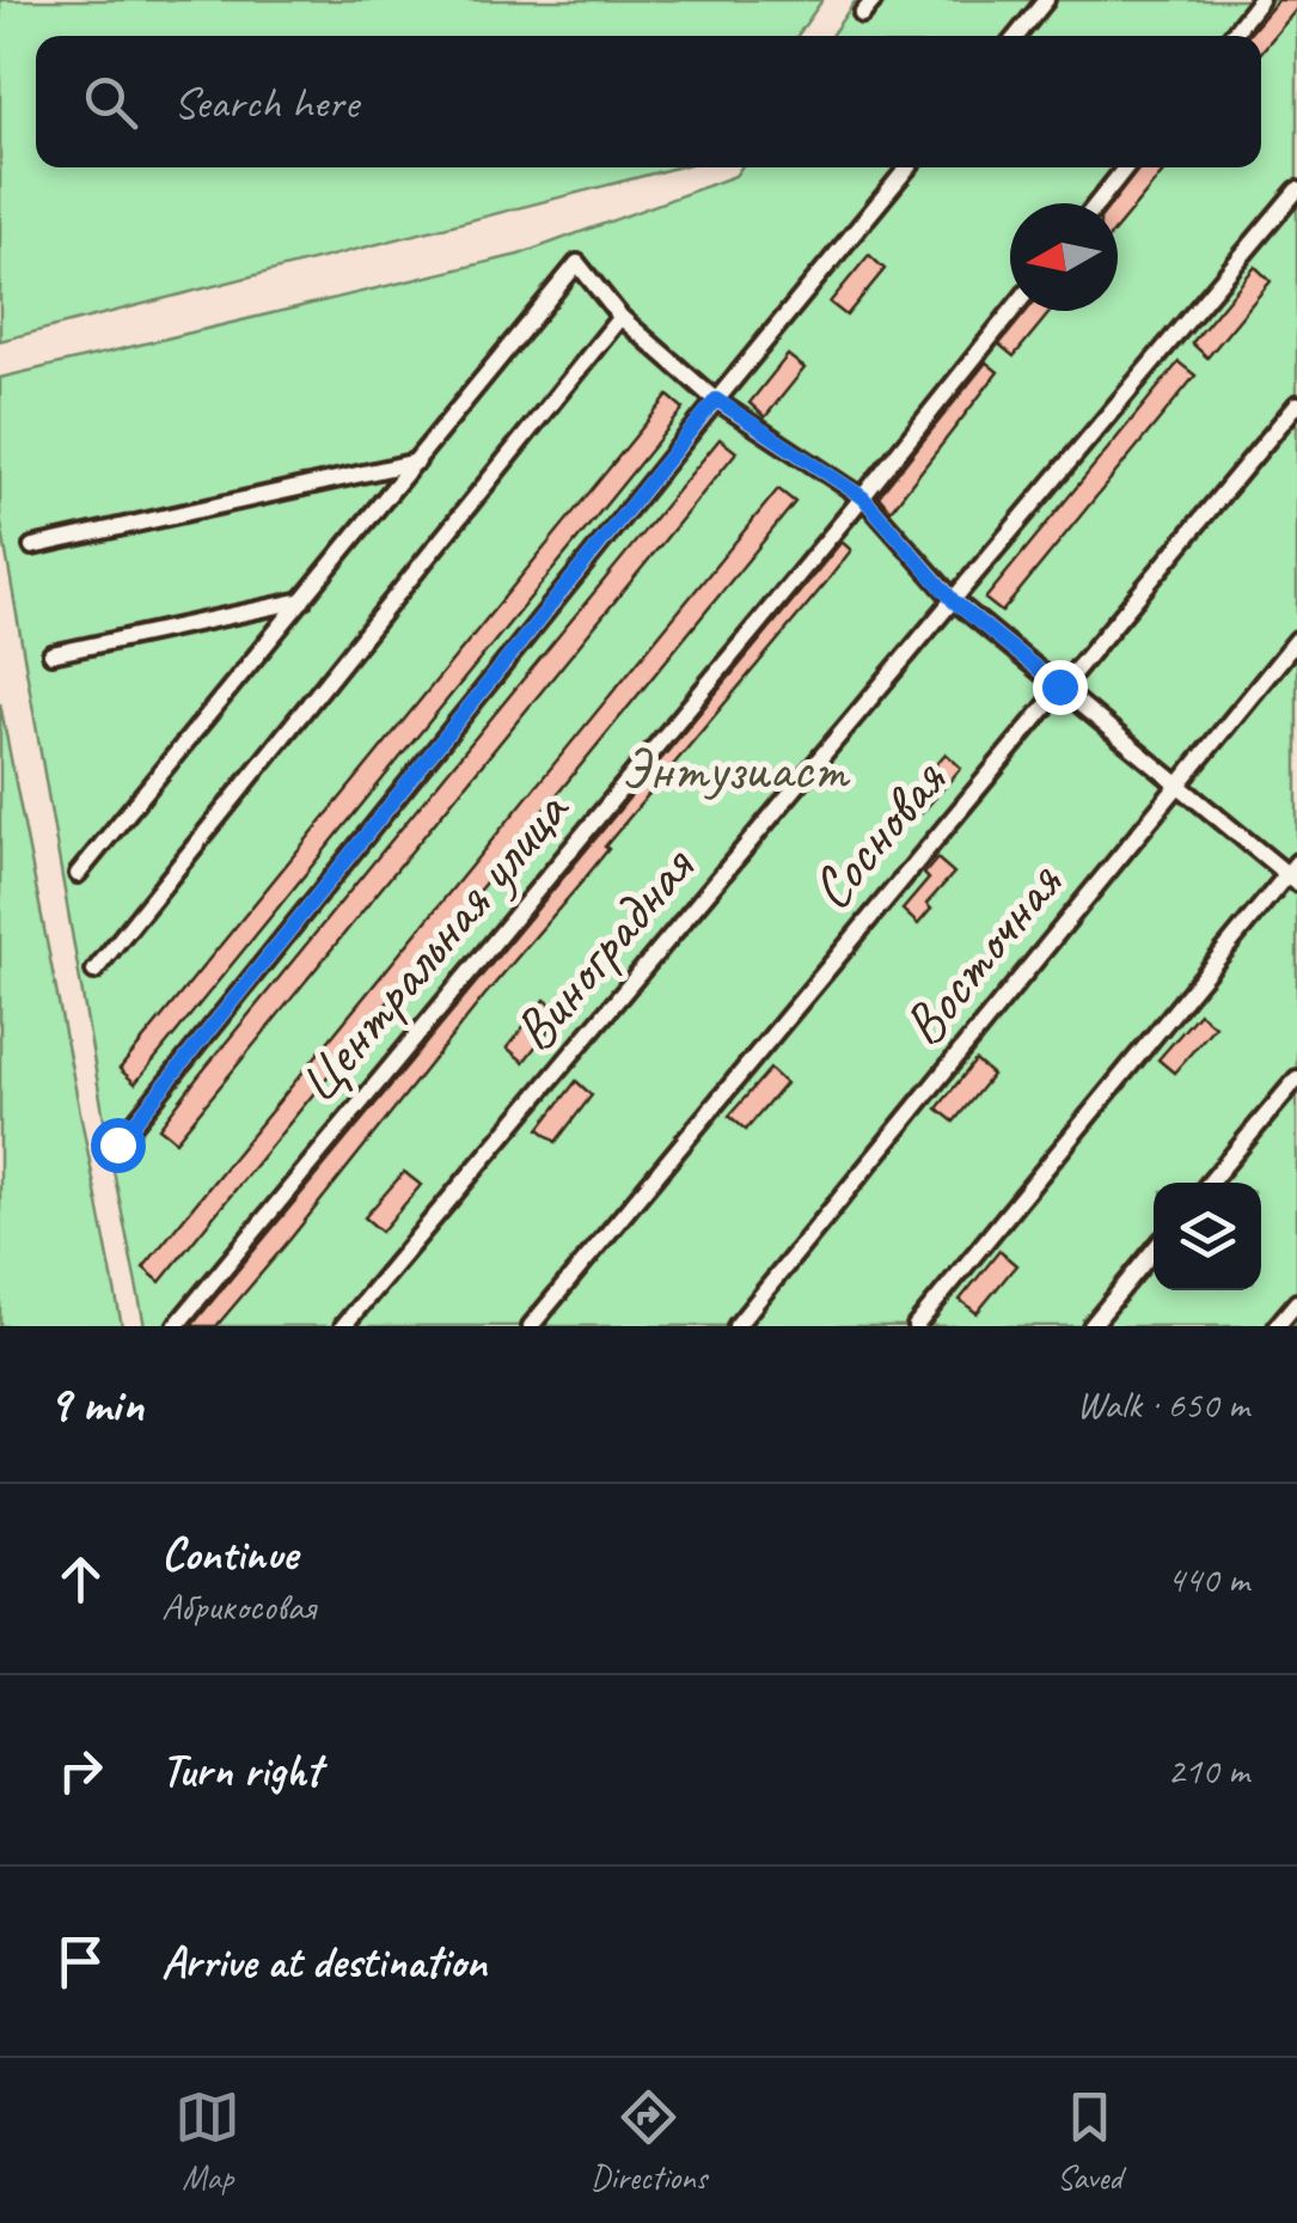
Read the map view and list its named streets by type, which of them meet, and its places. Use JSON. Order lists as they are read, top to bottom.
{
  "streets": {
    "street": [
      "Сосновая",
      "Центральная улица",
      "Виноградная",
      "Восточная"
    ]
  },
  "parks": ["Энтузиаст"],
  "north": "left",
  "page": {
    "search": "Search here",
    "heading": ["9 min", "Walk · 650 m"],
    "list": [
      ["Continue", "Абрикосовая", "440 m"],
      ["Turn right", "210 m"],
      "Arrive at destination"
    ],
    "nav": ["Map", "Directions", "Saved"]
  }
}
